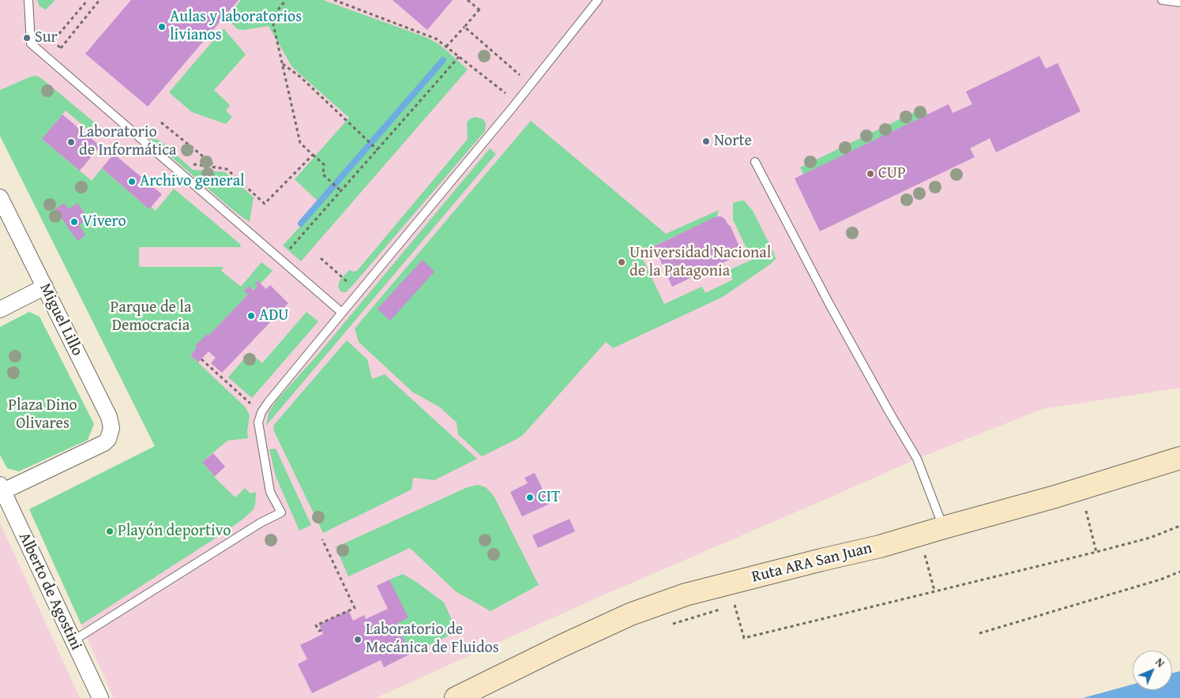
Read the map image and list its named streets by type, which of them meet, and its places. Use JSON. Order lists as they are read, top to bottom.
{
  "streets": {
    "street": ["Miguel Lillo", "Ruta ARA San Juan", "Alberto de Agostini"]
  },
  "crossings": [
    ["Miguel Lillo", "Alberto de Agostini"]
  ],
  "parks": ["Parque de la Democracia", "Plaza Dino Olivares"],
  "places": [
    "Aulas y laboratorios livianos",
    "Sur",
    "Norte",
    "Laboratorio de Informática",
    "CUP",
    "Archivo general",
    "Vivero",
    "Universidad Nacional de la Patagonia",
    "ADU",
    "CIT",
    "Playón deportivo",
    "Laboratorio de Mecánica de Fluidos"
  ],
  "north": "top right"
}
